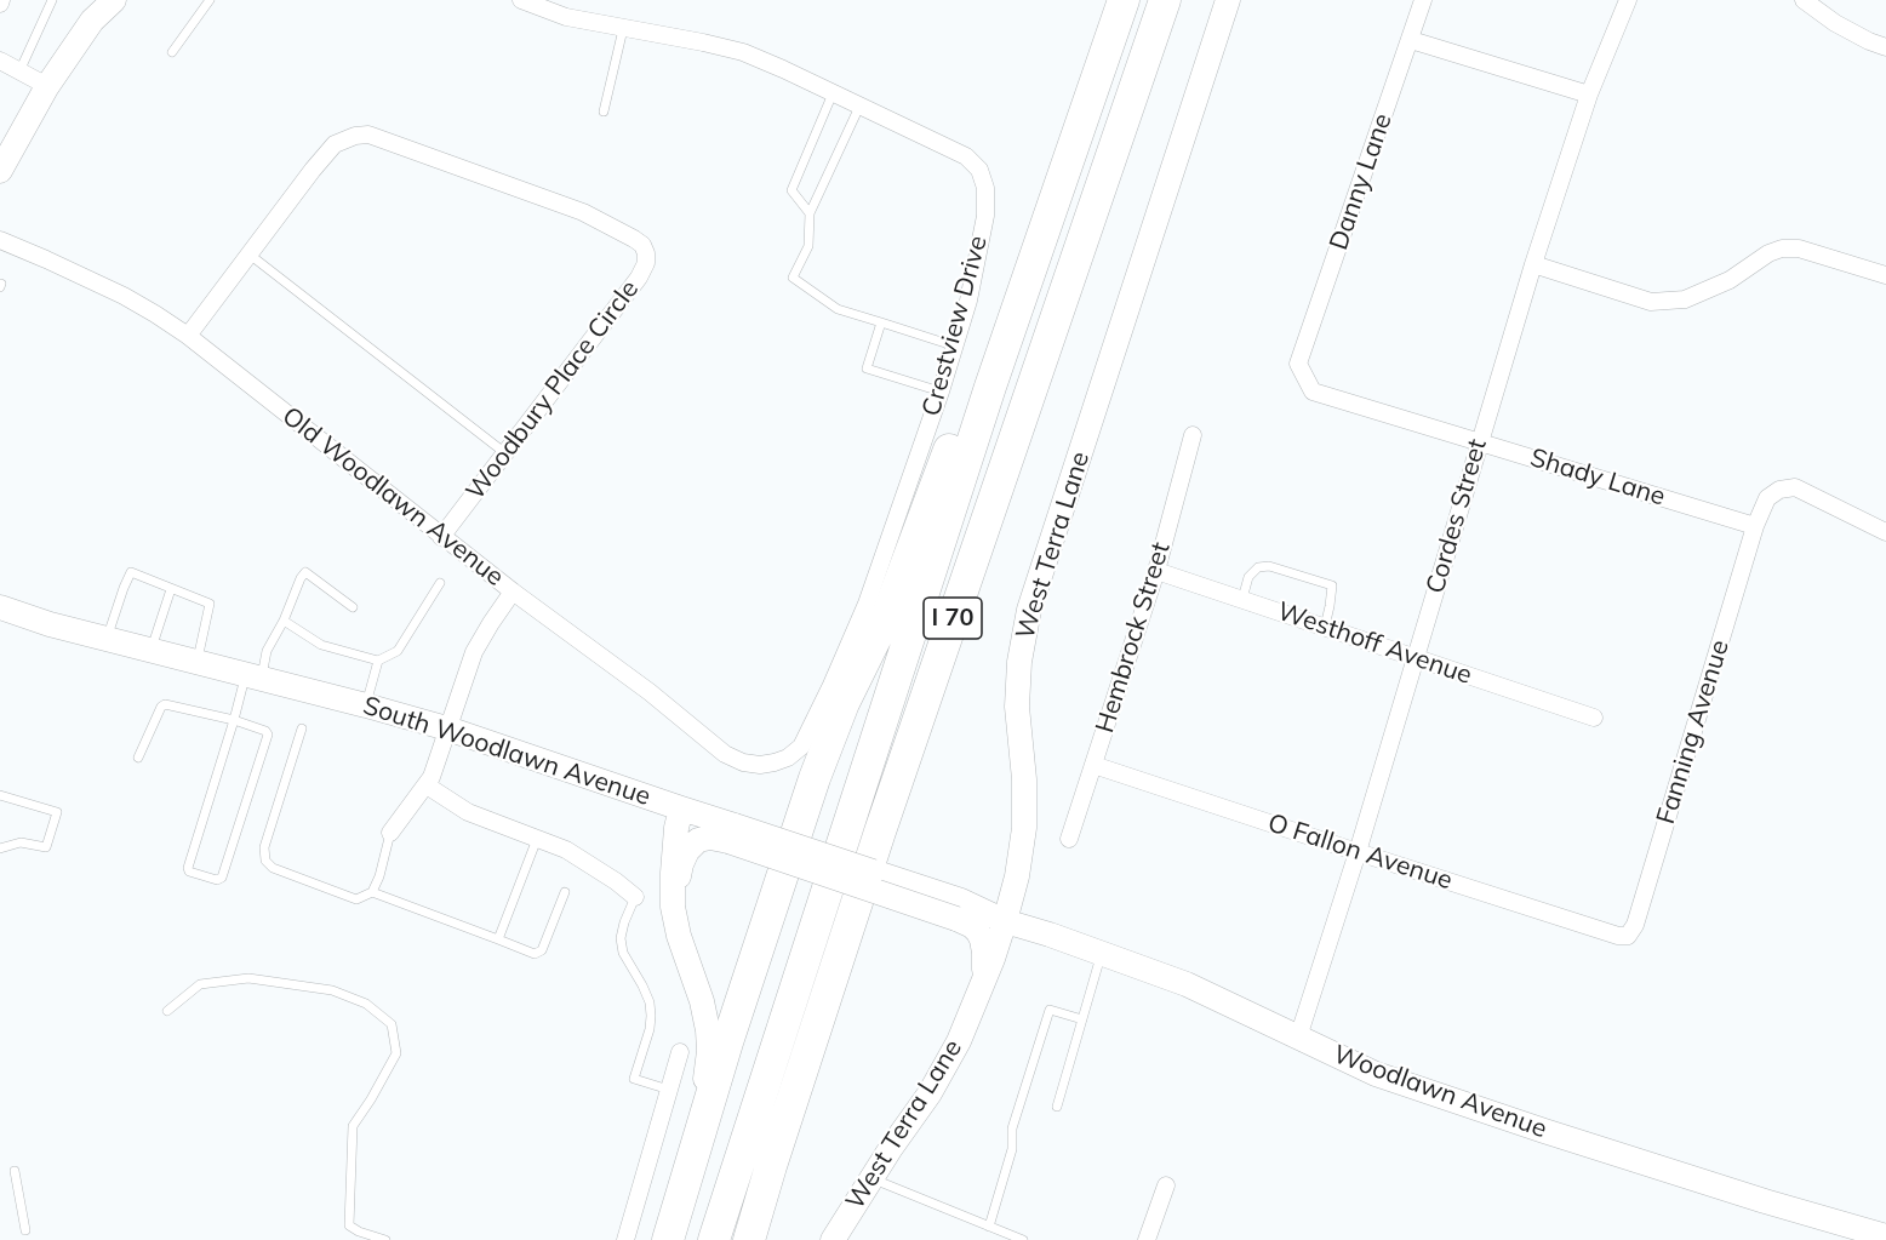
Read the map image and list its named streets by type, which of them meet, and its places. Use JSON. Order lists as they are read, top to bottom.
{
  "streets": {
    "highway": ["I 70"],
    "street": [
      "Danny Lane",
      "Crestview Drive",
      "Woodbury Place Circle",
      "Shady Lane",
      "Old Woodlawn Avenue",
      "Cordes Street",
      "West Terra Lane",
      "Hembrock Street",
      "Westhoff Avenue",
      "Fanning Avenue",
      "South Woodlawn Avenue",
      "O Fallon Avenue",
      "Woodlawn Avenue"
    ]
  },
  "crossings": [
    ["Danny Lane", "Shady Lane"],
    ["Crestview Drive", "Old Woodlawn Avenue"],
    ["Woodbury Place Circle", "Old Woodlawn Avenue"],
    ["Shady Lane", "Cordes Street"],
    ["Shady Lane", "Fanning Avenue"],
    ["Cordes Street", "Westhoff Avenue"],
    ["Cordes Street", "O Fallon Avenue"],
    ["Cordes Street", "Woodlawn Avenue"],
    ["West Terra Lane", "South Woodlawn Avenue"],
    ["West Terra Lane", "Woodlawn Avenue"],
    ["Hembrock Street", "Westhoff Avenue"],
    ["Hembrock Street", "O Fallon Avenue"],
    ["Fanning Avenue", "O Fallon Avenue"],
    ["South Woodlawn Avenue", "Woodlawn Avenue"]
  ]
}
